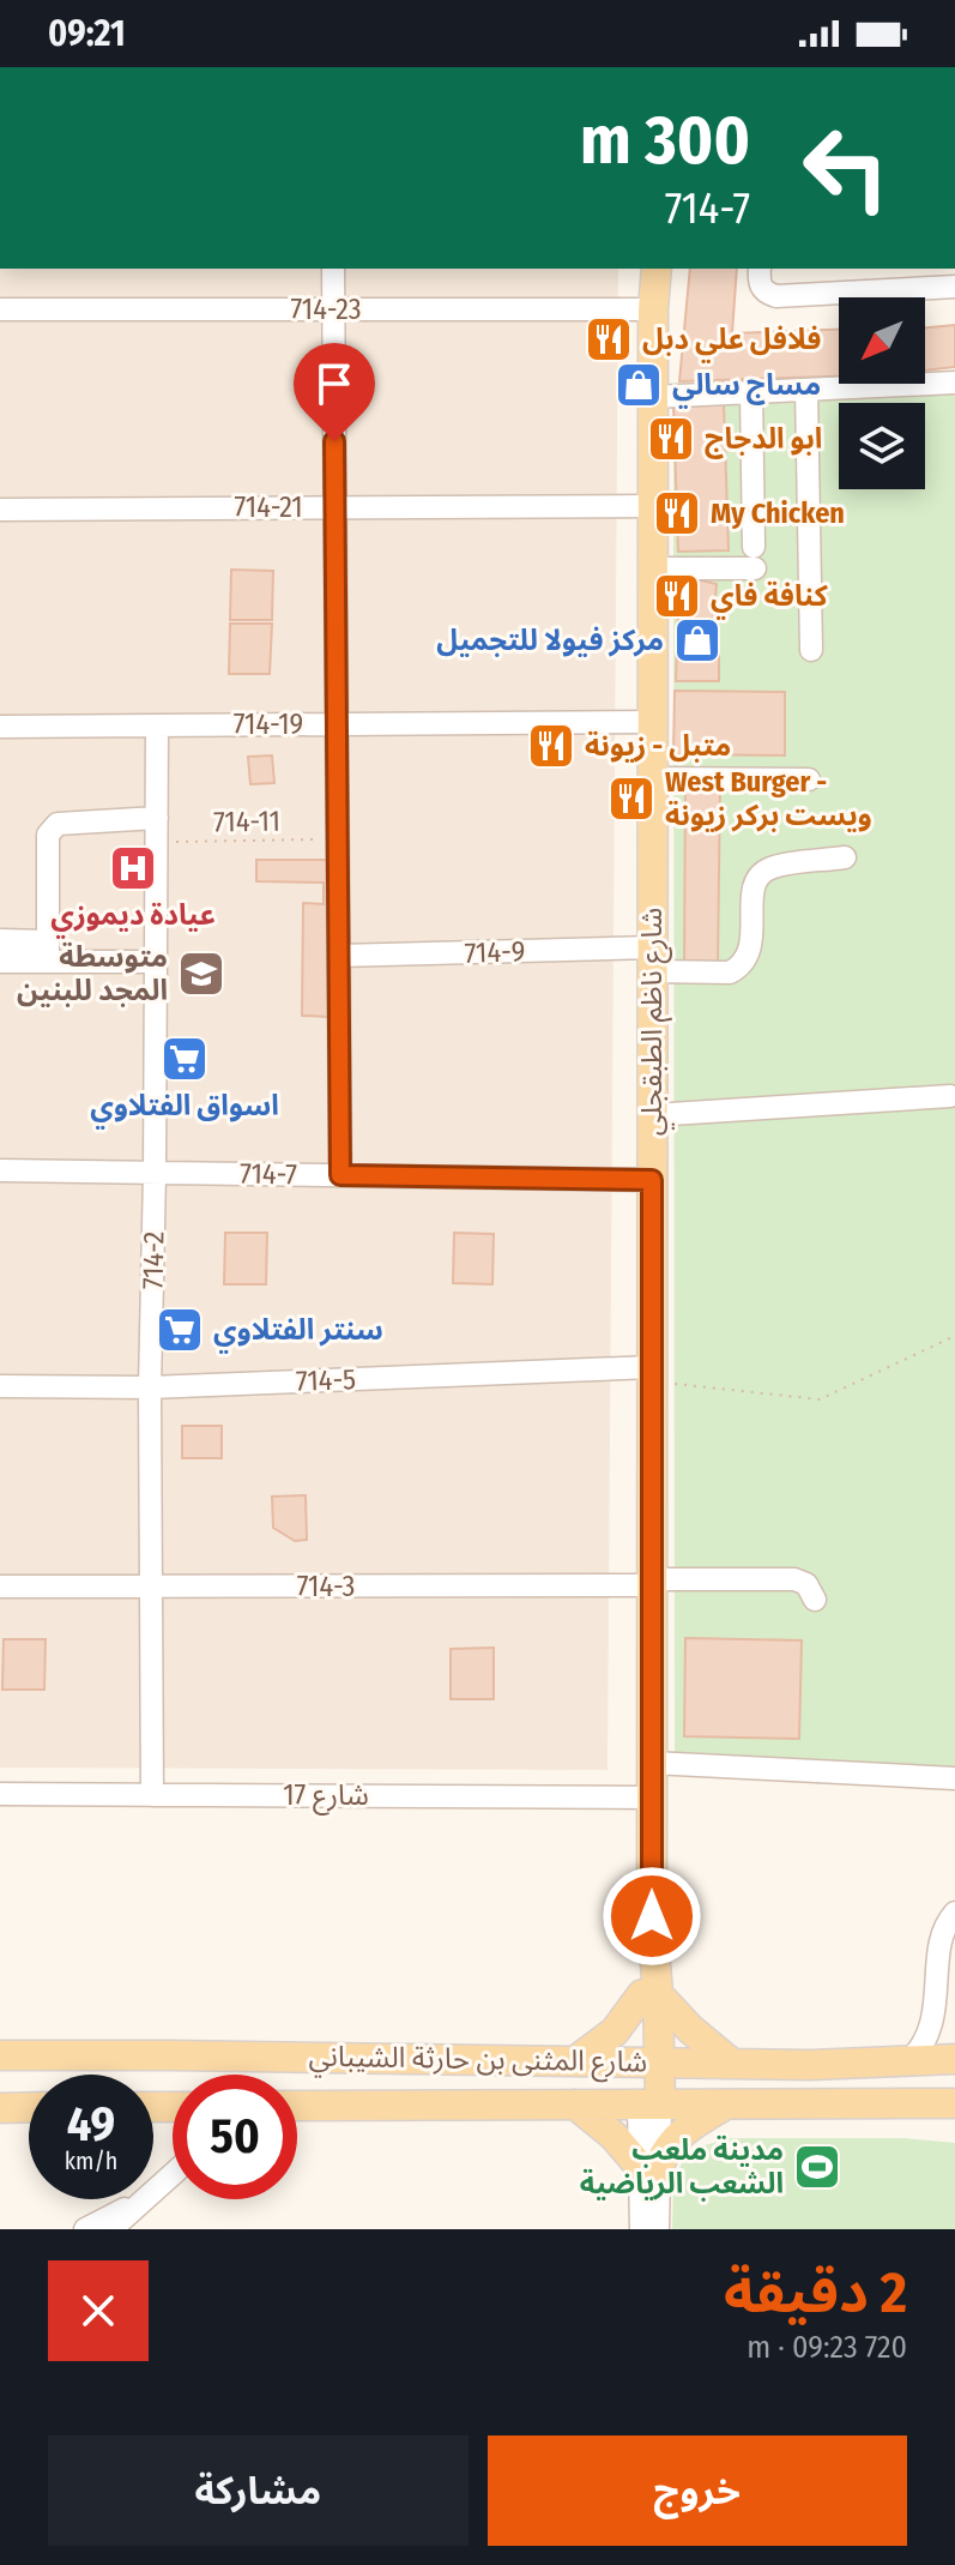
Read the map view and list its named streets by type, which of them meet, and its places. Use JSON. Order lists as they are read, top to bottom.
{
  "streets": {
    "main road": ["شارع ناظم الطبقجلي", "شارع المثنى بن حارثة الشيباني"],
    "street": [
      "714-23",
      "714-21",
      "714-19",
      "714-9",
      "714-7",
      "714-2",
      "714-5",
      "714-3",
      "شارع 17"
    ],
    "path": ["714-11"]
  },
  "crossings": [
    ["714-23", "شارع ناظم الطبقجلي"],
    ["714-21", "شارع ناظم الطبقجلي"],
    ["714-19", "شارع ناظم الطبقجلي"],
    ["714-19", "714-2"],
    ["714-11", "714-2"],
    ["714-9", "شارع ناظم الطبقجلي"],
    ["شارع ناظم الطبقجلي", "714-7"],
    ["شارع ناظم الطبقجلي", "714-5"],
    ["شارع ناظم الطبقجلي", "714-3"],
    ["شارع ناظم الطبقجلي", "شارع 17"],
    ["شارع ناظم الطبقجلي", "شارع المثنى بن حارثة الشيباني"],
    ["714-7", "714-2"],
    ["714-2", "714-5"],
    ["714-2", "714-3"],
    ["714-2", "شارع 17"]
  ],
  "places": {
    "restaurant": [
      "فلافل علي دبل",
      "ابو الدجاج",
      "My Chicken",
      "كنافة فاي",
      "متبل - زيونة",
      "West Burger - ويست بركر زيونة"
    ],
    "shop": ["مساج سالي", "مركز فيولا للتجميل"],
    "hospital": ["عيادة ديموزي"],
    "school or university": ["متوسطة المجد للبنين"],
    "supermarket": ["اسواق الفتلاوي", "سنتر الفتلاوي"],
    "sports": ["مدينة ملعب الشعب الرياضية"]
  },
  "north": "bottom left",
  "page": {
    "status": "09:21",
    "turn": ["300 m", "714-7"],
    "speed": "49 km/h",
    "limit": "50",
    "heading": ["2 دقيقة", "720 m · 09:23"],
    "buttons": ["خروج", "مشاركة"]
  }
}
